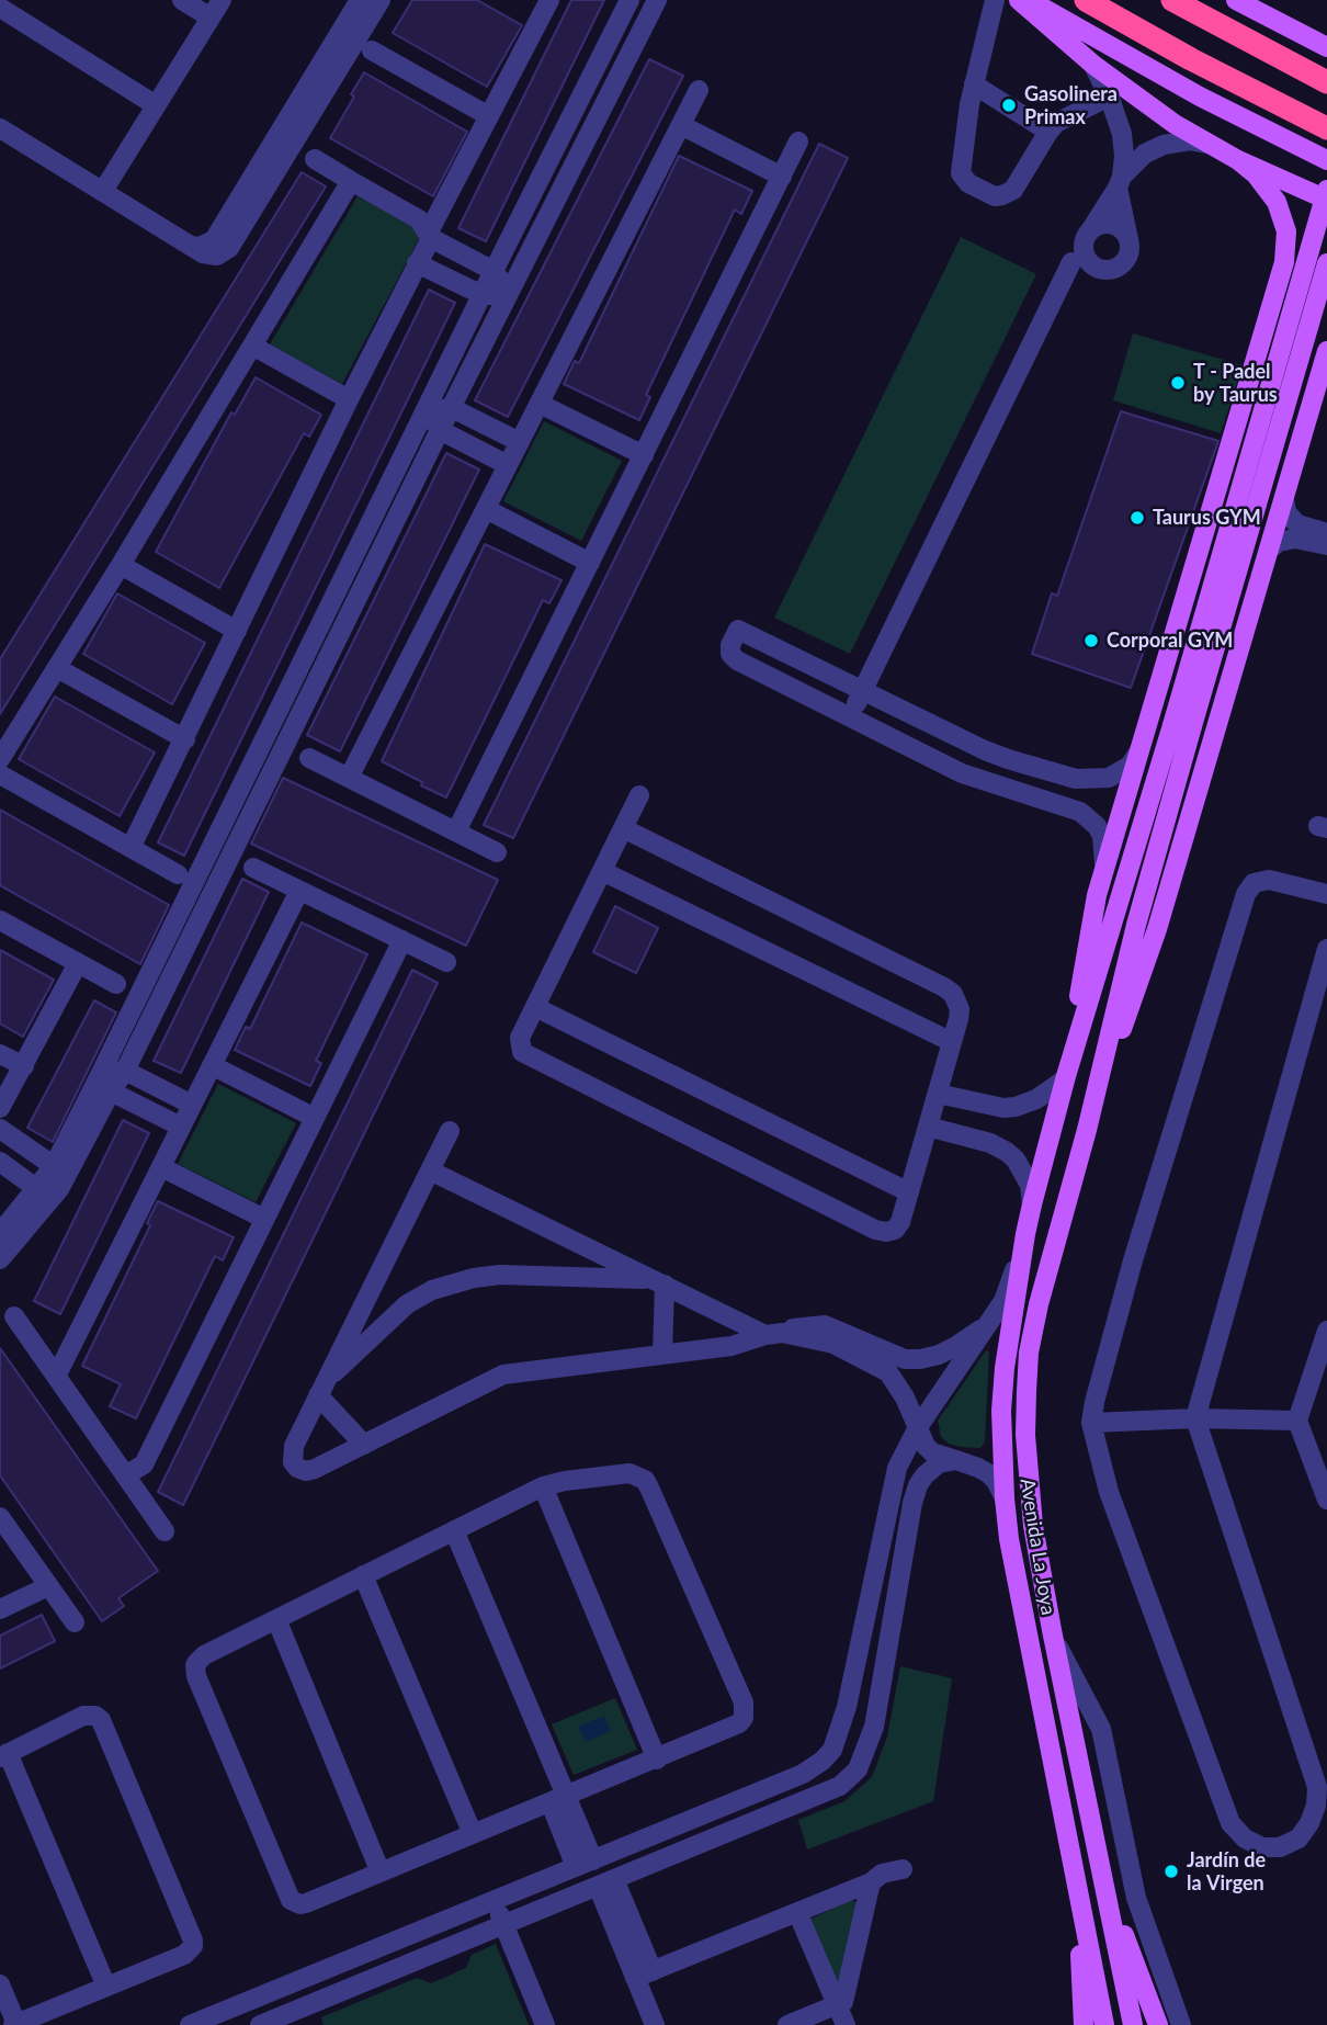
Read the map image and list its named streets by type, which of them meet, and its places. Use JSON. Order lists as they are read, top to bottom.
{
  "streets": {
    "main road": ["Avenida La Joya"]
  },
  "places": [
    "Gasolinera Primax",
    "T - Padel by Taurus",
    "Taurus GYM",
    "Corporal GYM",
    "Jardín de la Virgen"
  ]
}
